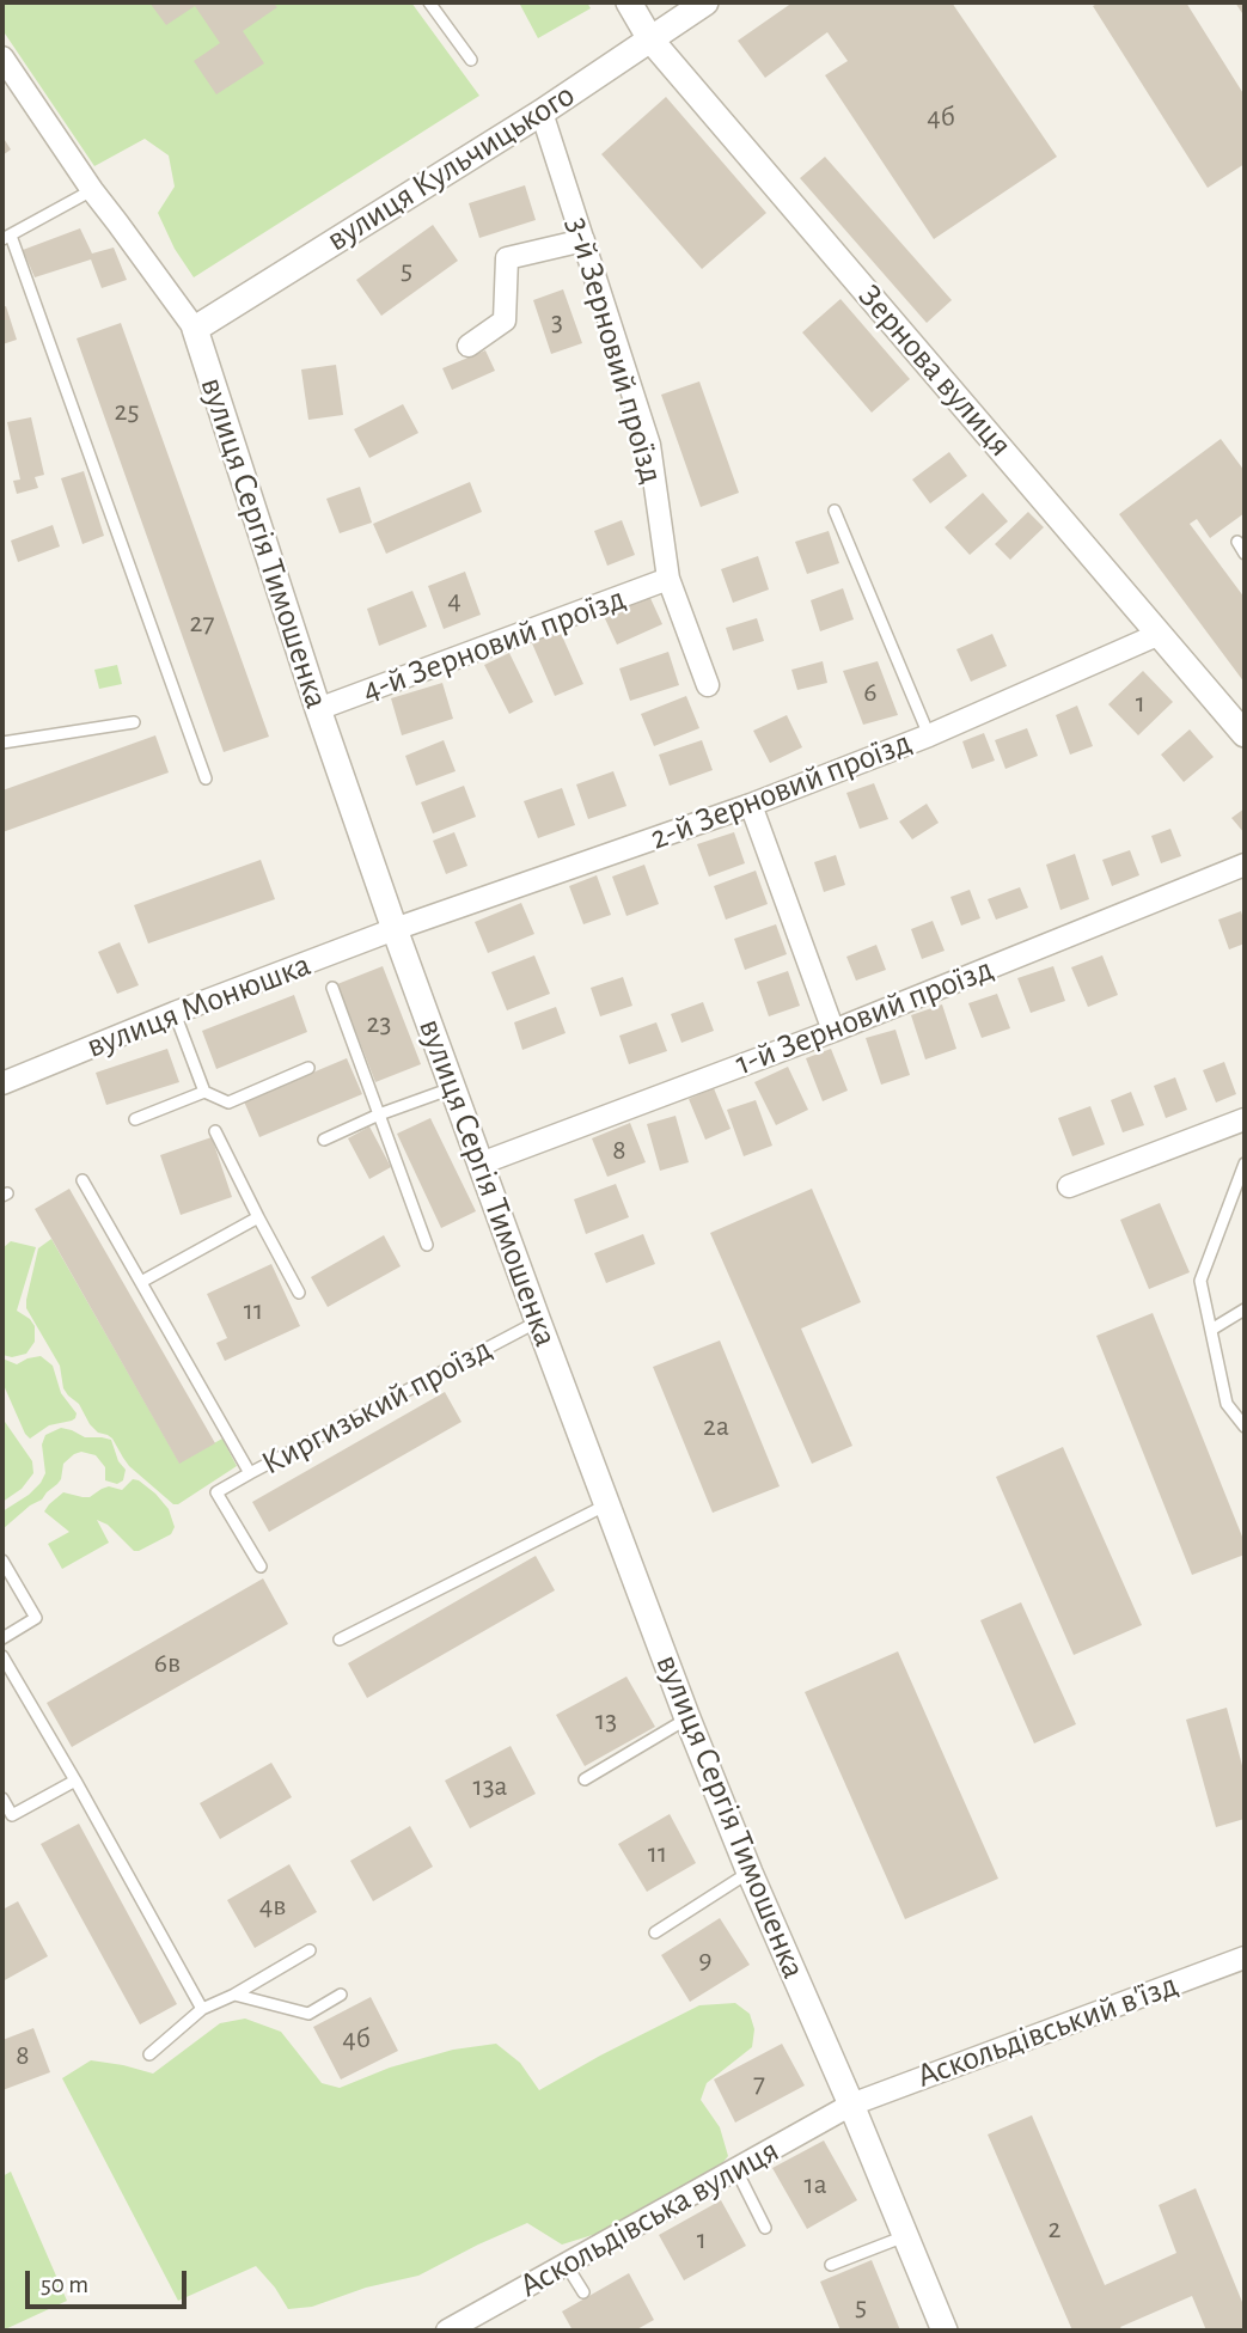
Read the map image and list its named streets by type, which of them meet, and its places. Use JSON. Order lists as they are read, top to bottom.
{
  "streets": {
    "street": [
      "вулиця Кульчицького",
      "3-й Зерновий проїзд",
      "Зернова вулиця",
      "вулиця Сергія Тимошенка",
      "4-й Зерновий проїзд",
      "2-й Зерновий проїзд",
      "вулиця Монюшка",
      "1-й Зерновий проїзд",
      "Аскольдівський в'їзд",
      "Аскольдівська вулиця"
    ],
    "lane": ["Киргизький проїзд"]
  },
  "crossings": [
    ["вулиця Кульчицького", "3-й Зерновий проїзд"],
    ["вулиця Кульчицького", "Зернова вулиця"],
    ["вулиця Кульчицького", "вулиця Сергія Тимошенка"],
    ["3-й Зерновий проїзд", "4-й Зерновий проїзд"],
    ["Зернова вулиця", "2-й Зерновий проїзд"],
    ["вулиця Сергія Тимошенка", "4-й Зерновий проїзд"],
    ["вулиця Сергія Тимошенка", "2-й Зерновий проїзд"],
    ["вулиця Сергія Тимошенка", "вулиця Монюшка"],
    ["вулиця Сергія Тимошенка", "1-й Зерновий проїзд"],
    ["вулиця Сергія Тимошенка", "Киргизький проїзд"],
    ["вулиця Сергія Тимошенка", "Аскольдівський в'їзд"],
    ["вулиця Сергія Тимошенка", "Аскольдівська вулиця"],
    ["2-й Зерновий проїзд", "вулиця Монюшка"],
    ["Аскольдівський в'їзд", "Аскольдівська вулиця"]
  ],
  "house_numbers": [
    "4б",
    "5",
    "3",
    "25",
    "4",
    "27",
    "6",
    "1",
    "23",
    "8",
    "11",
    "2а",
    "6в",
    "13",
    "13а",
    "11",
    "4в",
    "9",
    "4б",
    "8",
    "7",
    "1а",
    "2",
    "1",
    "5"
  ],
  "scale_bar": "50 m"
}
